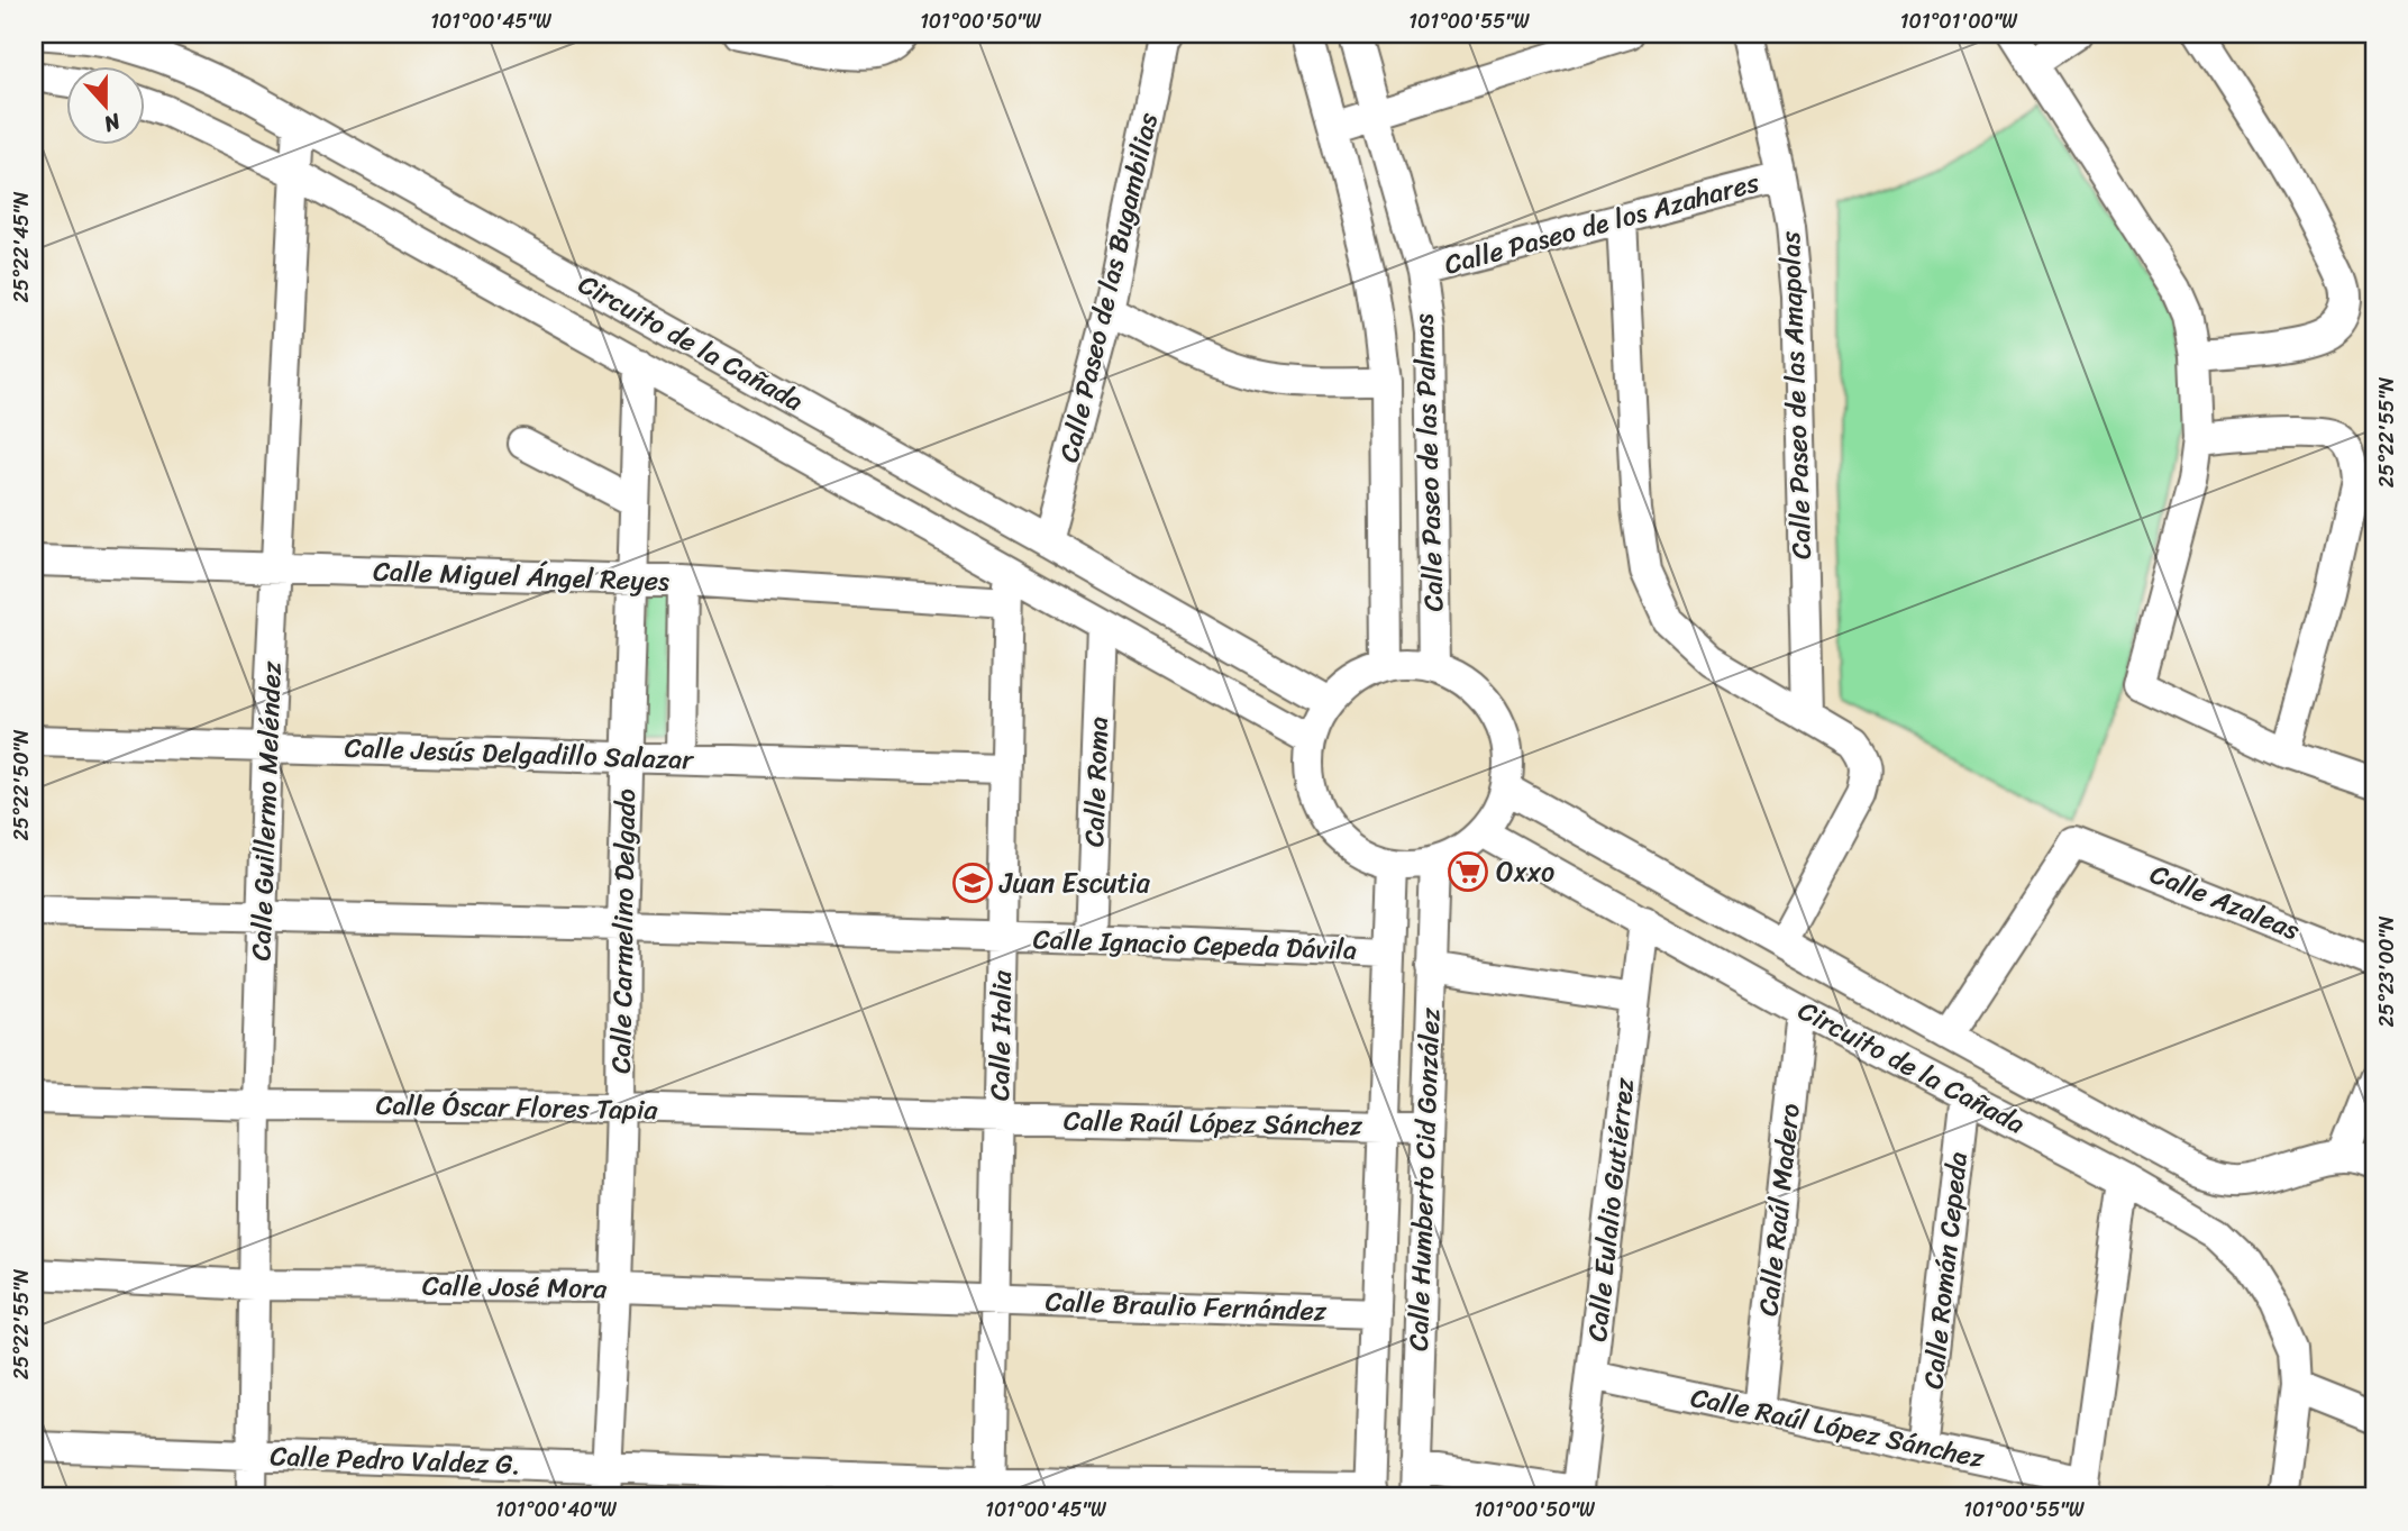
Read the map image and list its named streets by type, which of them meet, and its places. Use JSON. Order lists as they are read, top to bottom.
{
  "streets": {
    "street": [
      "Calle Paseo de los Azahares",
      "Calle Paseo de las Bugambilias",
      "Circuito de la Cañada",
      "Calle Paseo de las Amapolas",
      "Calle Paseo de las Palmas",
      "Calle Miguel Ángel Reyes",
      "Calle Jesús Delgadillo Salazar",
      "Calle Roma",
      "Calle Guillermo Meléndez",
      "Calle Azaleas",
      "Calle Carmelino Delgado",
      "Calle Ignacio Cepeda Dávila",
      "Calle Italia",
      "Calle Óscar Flores Tapia",
      "Calle Raúl López Sánchez",
      "Calle Humberto Cid González",
      "Calle Eulalio Gutiérrez",
      "Calle Raúl Madero",
      "Calle Román Cepeda",
      "Calle José Mora",
      "Calle Braulio Fernández",
      "Calle Pedro Valdez G."
    ]
  },
  "crossings": [
    ["Calle Paseo de los Azahares", "Calle Paseo de las Amapolas"],
    ["Calle Paseo de los Azahares", "Calle Paseo de las Palmas"],
    ["Calle Paseo de las Bugambilias", "Circuito de la Cañada"],
    ["Circuito de la Cañada", "Calle Paseo de las Palmas"],
    ["Circuito de la Cañada", "Calle Miguel Ángel Reyes"],
    ["Circuito de la Cañada", "Calle Roma"],
    ["Circuito de la Cañada", "Calle Guillermo Meléndez"],
    ["Circuito de la Cañada", "Calle Azaleas"],
    ["Circuito de la Cañada", "Calle Carmelino Delgado"],
    ["Circuito de la Cañada", "Calle Italia"],
    ["Circuito de la Cañada", "Calle Humberto Cid González"],
    ["Circuito de la Cañada", "Calle Eulalio Gutiérrez"],
    ["Circuito de la Cañada", "Calle Raúl Madero"],
    ["Circuito de la Cañada", "Calle Román Cepeda"],
    ["Calle Paseo de las Palmas", "Calle Humberto Cid González"],
    ["Calle Miguel Ángel Reyes", "Calle Guillermo Meléndez"],
    ["Calle Miguel Ángel Reyes", "Calle Carmelino Delgado"],
    ["Calle Miguel Ángel Reyes", "Calle Italia"],
    ["Calle Jesús Delgadillo Salazar", "Calle Guillermo Meléndez"],
    ["Calle Jesús Delgadillo Salazar", "Calle Carmelino Delgado"],
    ["Calle Jesús Delgadillo Salazar", "Calle Italia"],
    ["Calle Roma", "Calle Ignacio Cepeda Dávila"],
    ["Calle Guillermo Meléndez", "Calle Ignacio Cepeda Dávila"],
    ["Calle Guillermo Meléndez", "Calle Óscar Flores Tapia"],
    ["Calle Guillermo Meléndez", "Calle José Mora"],
    ["Calle Guillermo Meléndez", "Calle Pedro Valdez G."],
    ["Calle Carmelino Delgado", "Calle Ignacio Cepeda Dávila"],
    ["Calle Carmelino Delgado", "Calle Óscar Flores Tapia"],
    ["Calle Carmelino Delgado", "Calle José Mora"],
    ["Calle Carmelino Delgado", "Calle Pedro Valdez G."],
    ["Calle Ignacio Cepeda Dávila", "Calle Italia"],
    ["Calle Ignacio Cepeda Dávila", "Calle Humberto Cid González"],
    ["Calle Italia", "Calle Óscar Flores Tapia"],
    ["Calle Italia", "Calle Raúl López Sánchez"],
    ["Calle Italia", "Calle José Mora"],
    ["Calle Italia", "Calle Braulio Fernández"],
    ["Calle Italia", "Calle Pedro Valdez G."],
    ["Calle Óscar Flores Tapia", "Calle Raúl López Sánchez"],
    ["Calle Raúl López Sánchez", "Calle Humberto Cid González"],
    ["Calle Raúl López Sánchez", "Calle Eulalio Gutiérrez"],
    ["Calle Raúl López Sánchez", "Calle Raúl Madero"],
    ["Calle Raúl López Sánchez", "Calle Román Cepeda"],
    ["Calle Humberto Cid González", "Calle Braulio Fernández"],
    ["Calle Humberto Cid González", "Calle Pedro Valdez G."],
    ["Calle José Mora", "Calle Braulio Fernández"]
  ],
  "places": {
    "supermarket": ["Oxxo"],
    "school or university": ["Juan Escutia"]
  },
  "north": "bottom",
  "coordinates": [
    "101°00'45\"W",
    "101°00'50\"W",
    "101°00'55\"W",
    "101°01'00\"W",
    "25°22'45\"N",
    "25°22'55\"N",
    "25°22'50\"N",
    "25°23'00\"N",
    "101°00'40\"W"
  ]
}
